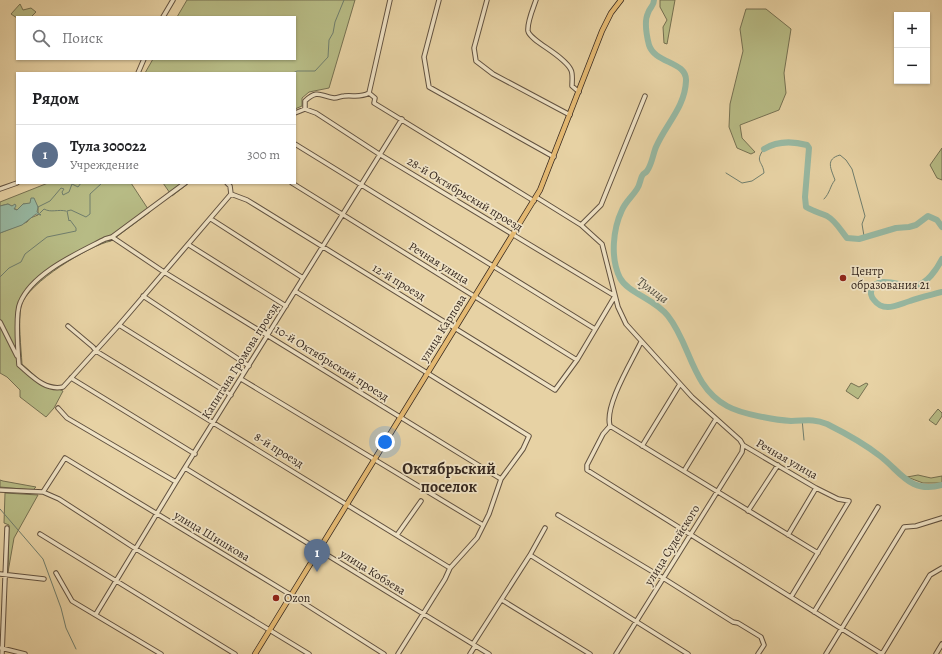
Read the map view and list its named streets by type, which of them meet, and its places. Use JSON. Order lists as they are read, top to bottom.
{
  "streets": {
    "main road": ["улица Карпова"],
    "street": [
      "28-й Октябрьский проезд",
      "Речная улица",
      "12-й проезд",
      "Капитана Громова проезд",
      "10-й Октябрьский проезд",
      "8-й проезд",
      "улица Шишкова",
      "улица Судейского",
      "улица Кобзева"
    ]
  },
  "crossings": [
    ["28-й Октябрьский проезд", "Речная улица"],
    ["28-й Октябрьский проезд", "улица Карпова"],
    ["28-й Октябрьский проезд", "Капитана Громова проезд"],
    ["Речная улица", "12-й проезд"],
    ["Речная улица", "улица Карпова"],
    ["Речная улица", "Капитана Громова проезд"],
    ["Речная улица", "улица Судейского"],
    ["12-й проезд", "улица Карпова"],
    ["12-й проезд", "Капитана Громова проезд"],
    ["улица Карпова", "10-й Октябрьский проезд"],
    ["улица Карпова", "8-й проезд"],
    ["улица Карпова", "улица Шишкова"],
    ["улица Карпова", "улица Кобзева"],
    ["Капитана Громова проезд", "10-й Октябрьский проезд"],
    ["Капитана Громова проезд", "8-й проезд"],
    ["Капитана Громова проезд", "улица Шишкова"],
    ["Капитана Громова проезд", "улица Кобзева"]
  ],
  "districts": ["Октябрьский поселок"],
  "water": ["Тулица"],
  "places": ["Центр образования 21", "Ozon"],
  "page": {
    "map_buttons": ["+", "−"],
    "search": "Поиск",
    "heading": "Рядом",
    "list": [
      {
        "mark": "1",
        "name": "Тула 300022",
        "note": "Учреждение",
        "value": "300 m"
      }
    ],
    "pins": "1"
  }
}
